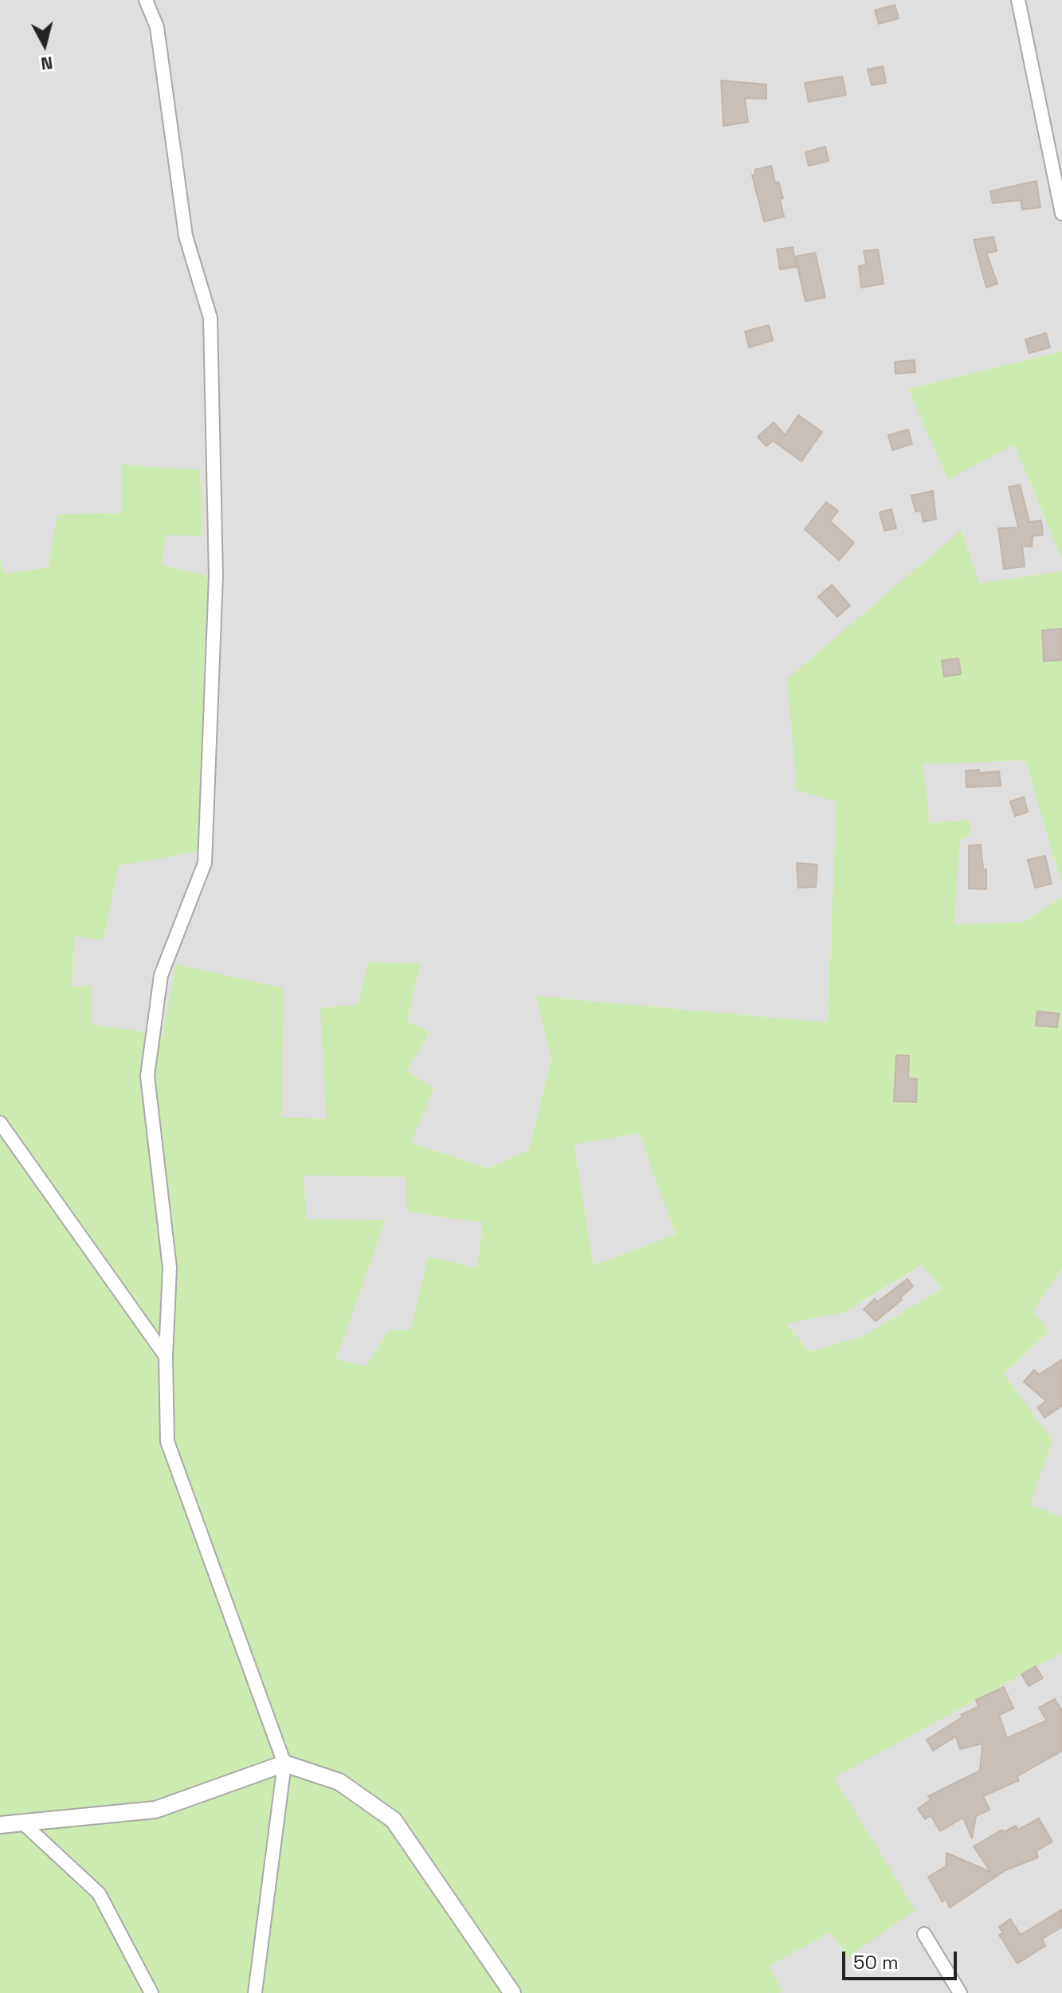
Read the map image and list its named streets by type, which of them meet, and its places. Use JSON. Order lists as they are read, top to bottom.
{
  "scale_bar": "50 m",
  "north": "bottom"
}
